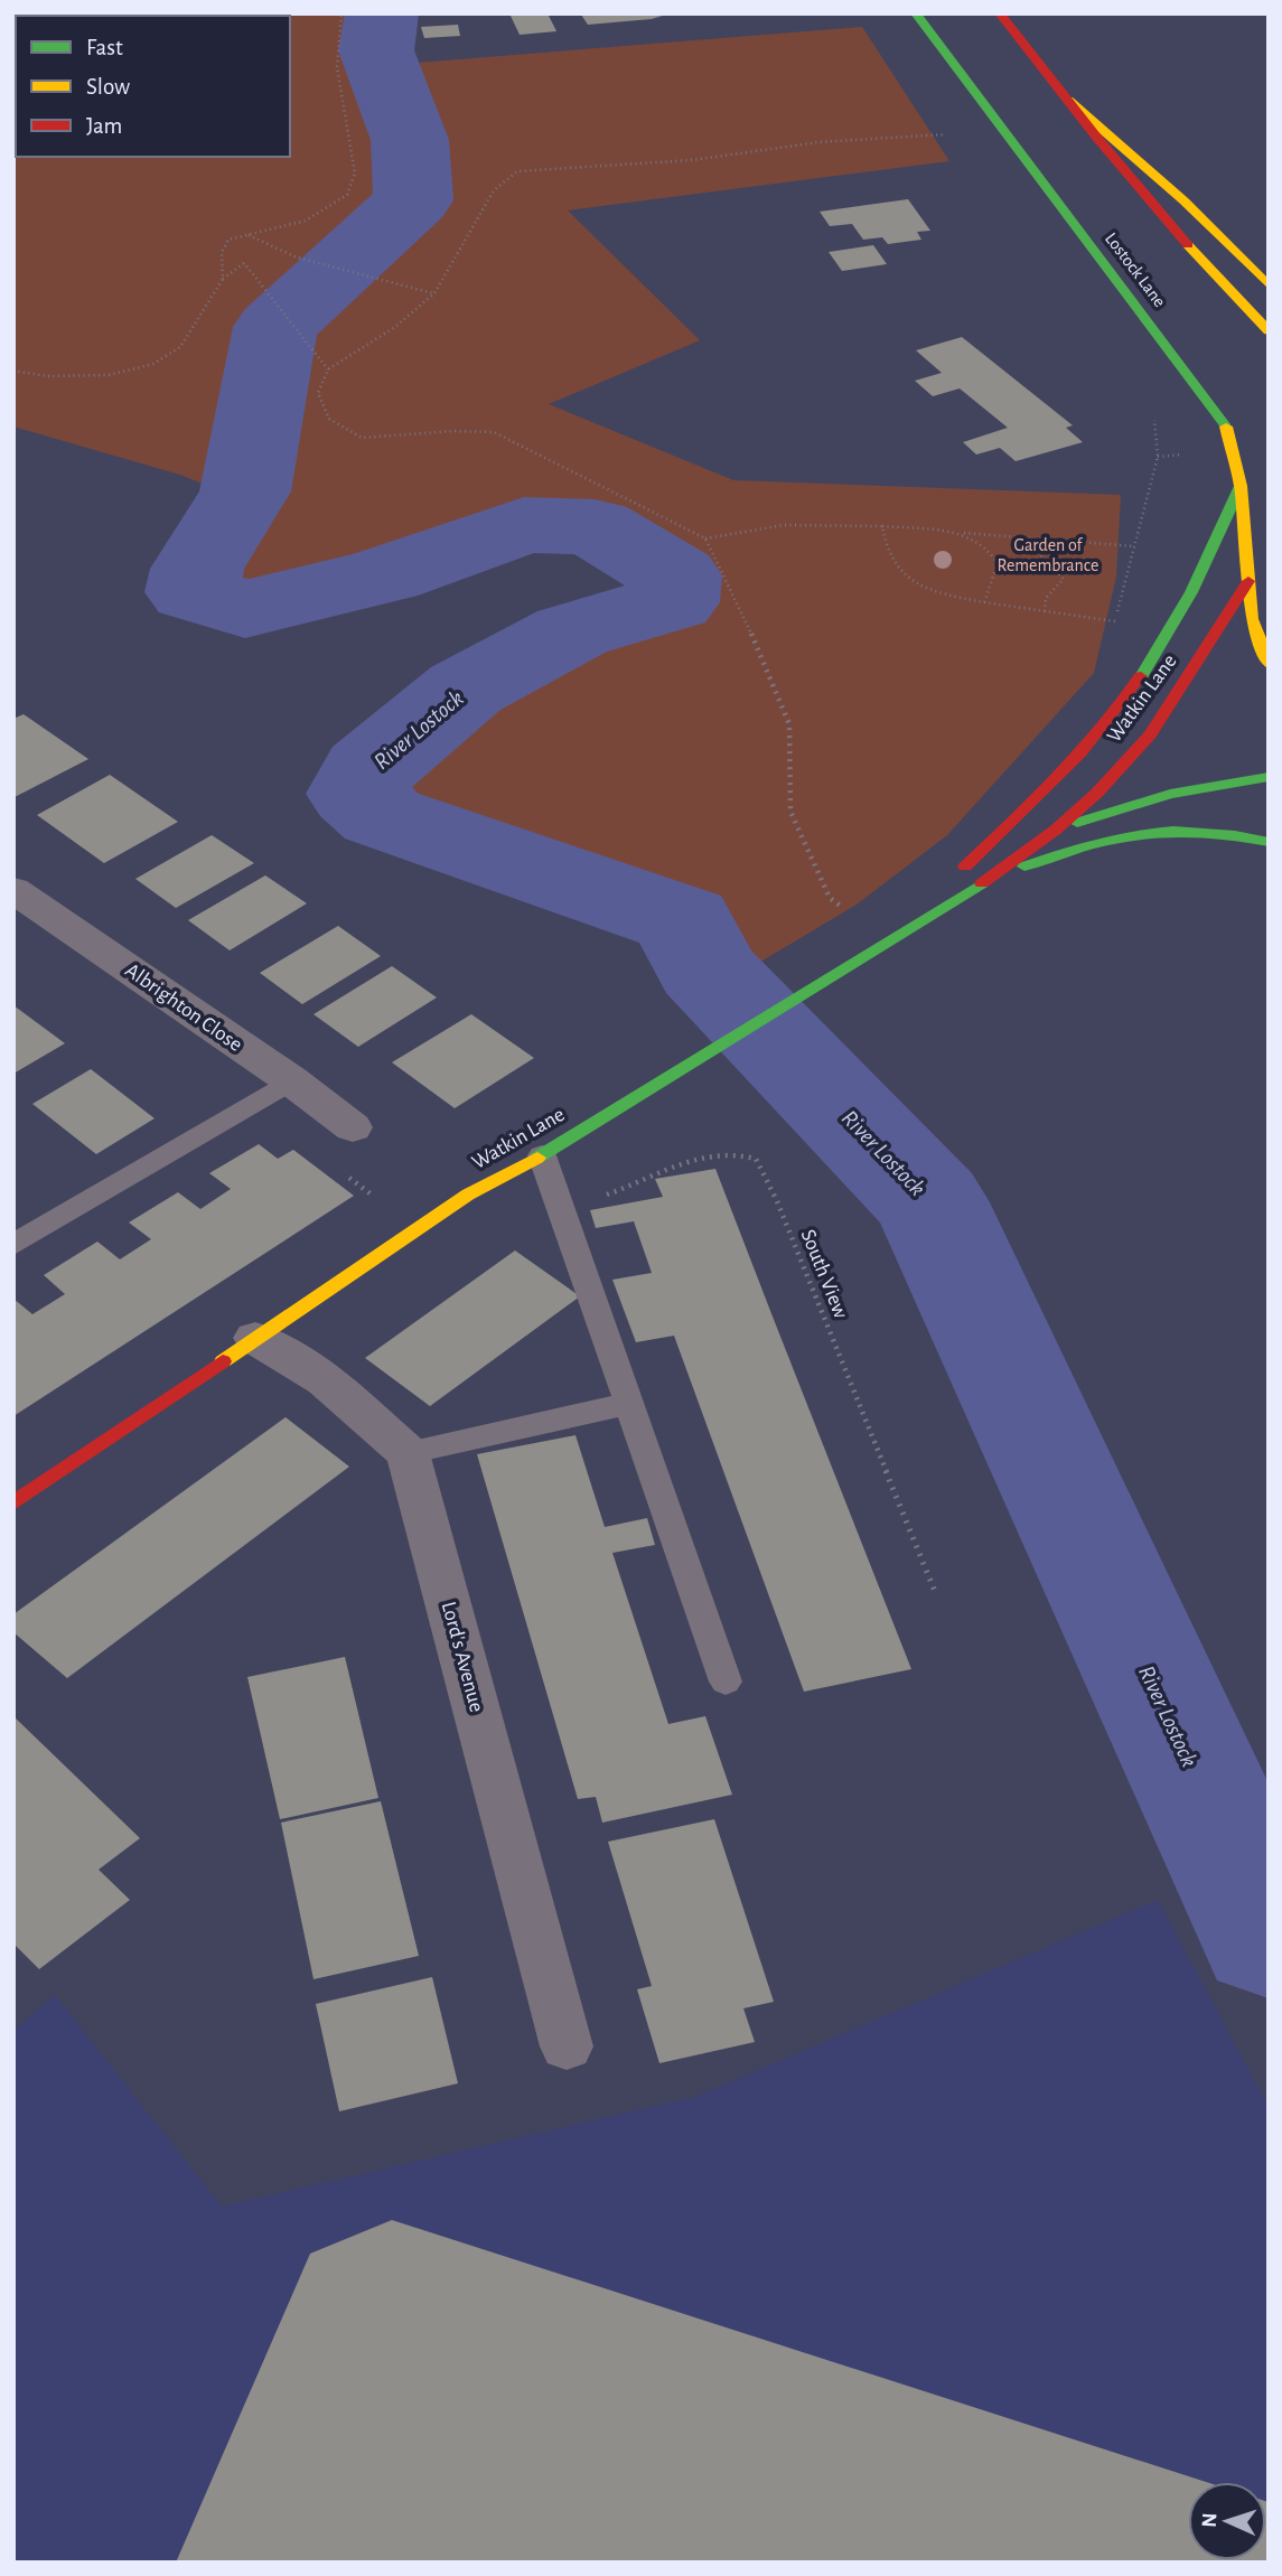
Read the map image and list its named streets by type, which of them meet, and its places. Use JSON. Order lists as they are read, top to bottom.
{
  "streets": {
    "main road": ["Lostock Lane", "Watkin Lane"],
    "street": ["Albrighton Close", "Lord's Avenue"],
    "path": ["South View"]
  },
  "crossings": [
    ["Lostock Lane", "Watkin Lane"]
  ],
  "water": ["River Lostock"],
  "parks": ["Garden of Remembrance"],
  "legend": ["Fast", "Slow", "Jam"],
  "north": "left"
}
